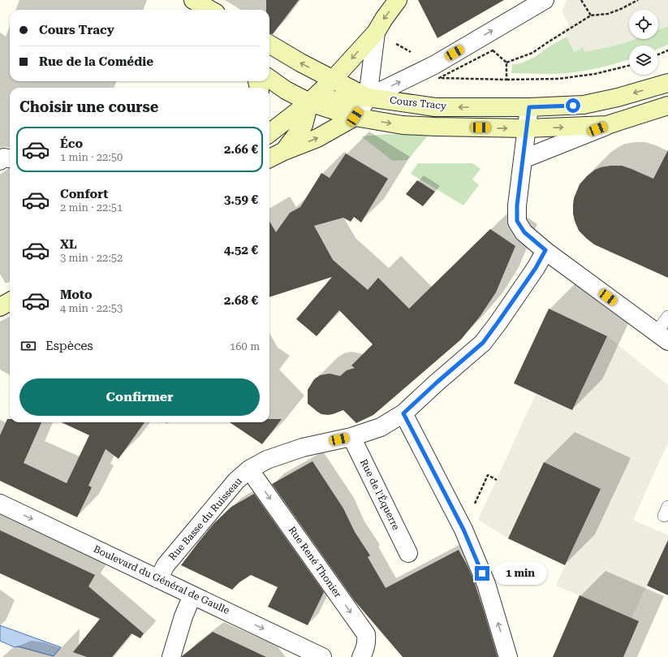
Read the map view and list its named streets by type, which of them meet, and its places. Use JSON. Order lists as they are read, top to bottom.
{
  "streets": {
    "main road": ["Cours Tracy"],
    "street": [
      "Rue de l'Équerre",
      "Rue Basse du Ruisseau",
      "Rue René Thonier",
      "Boulevard du Général de Gaulle"
    ]
  },
  "crossings": [
    ["Rue de l'Équerre", "Rue Basse du Ruisseau"],
    ["Rue Basse du Ruisseau", "Rue René Thonier"],
    ["Rue Basse du Ruisseau", "Boulevard du Général de Gaulle"]
  ],
  "one_way": ["Boulevard du Général de Gaulle"],
  "page": {
    "banner": ["Cours Tracy", "Rue de la Comédie"],
    "heading": "Choisir une course",
    "list": [
      {
        "name": "Éco",
        "note": "1 min · 22:50",
        "value": "2.66 €"
      },
      {
        "name": "Confort",
        "note": "2 min · 22:51",
        "value": "3.59 €"
      },
      {
        "name": "XL",
        "note": "3 min · 22:52",
        "value": "4.52 €"
      },
      {
        "name": "Moto",
        "note": "4 min · 22:53",
        "value": "2.68 €"
      }
    ],
    "pay": ["Espèces", "160 m"],
    "buttons": "Confirmer",
    "bubble": "1 min"
  }
}
